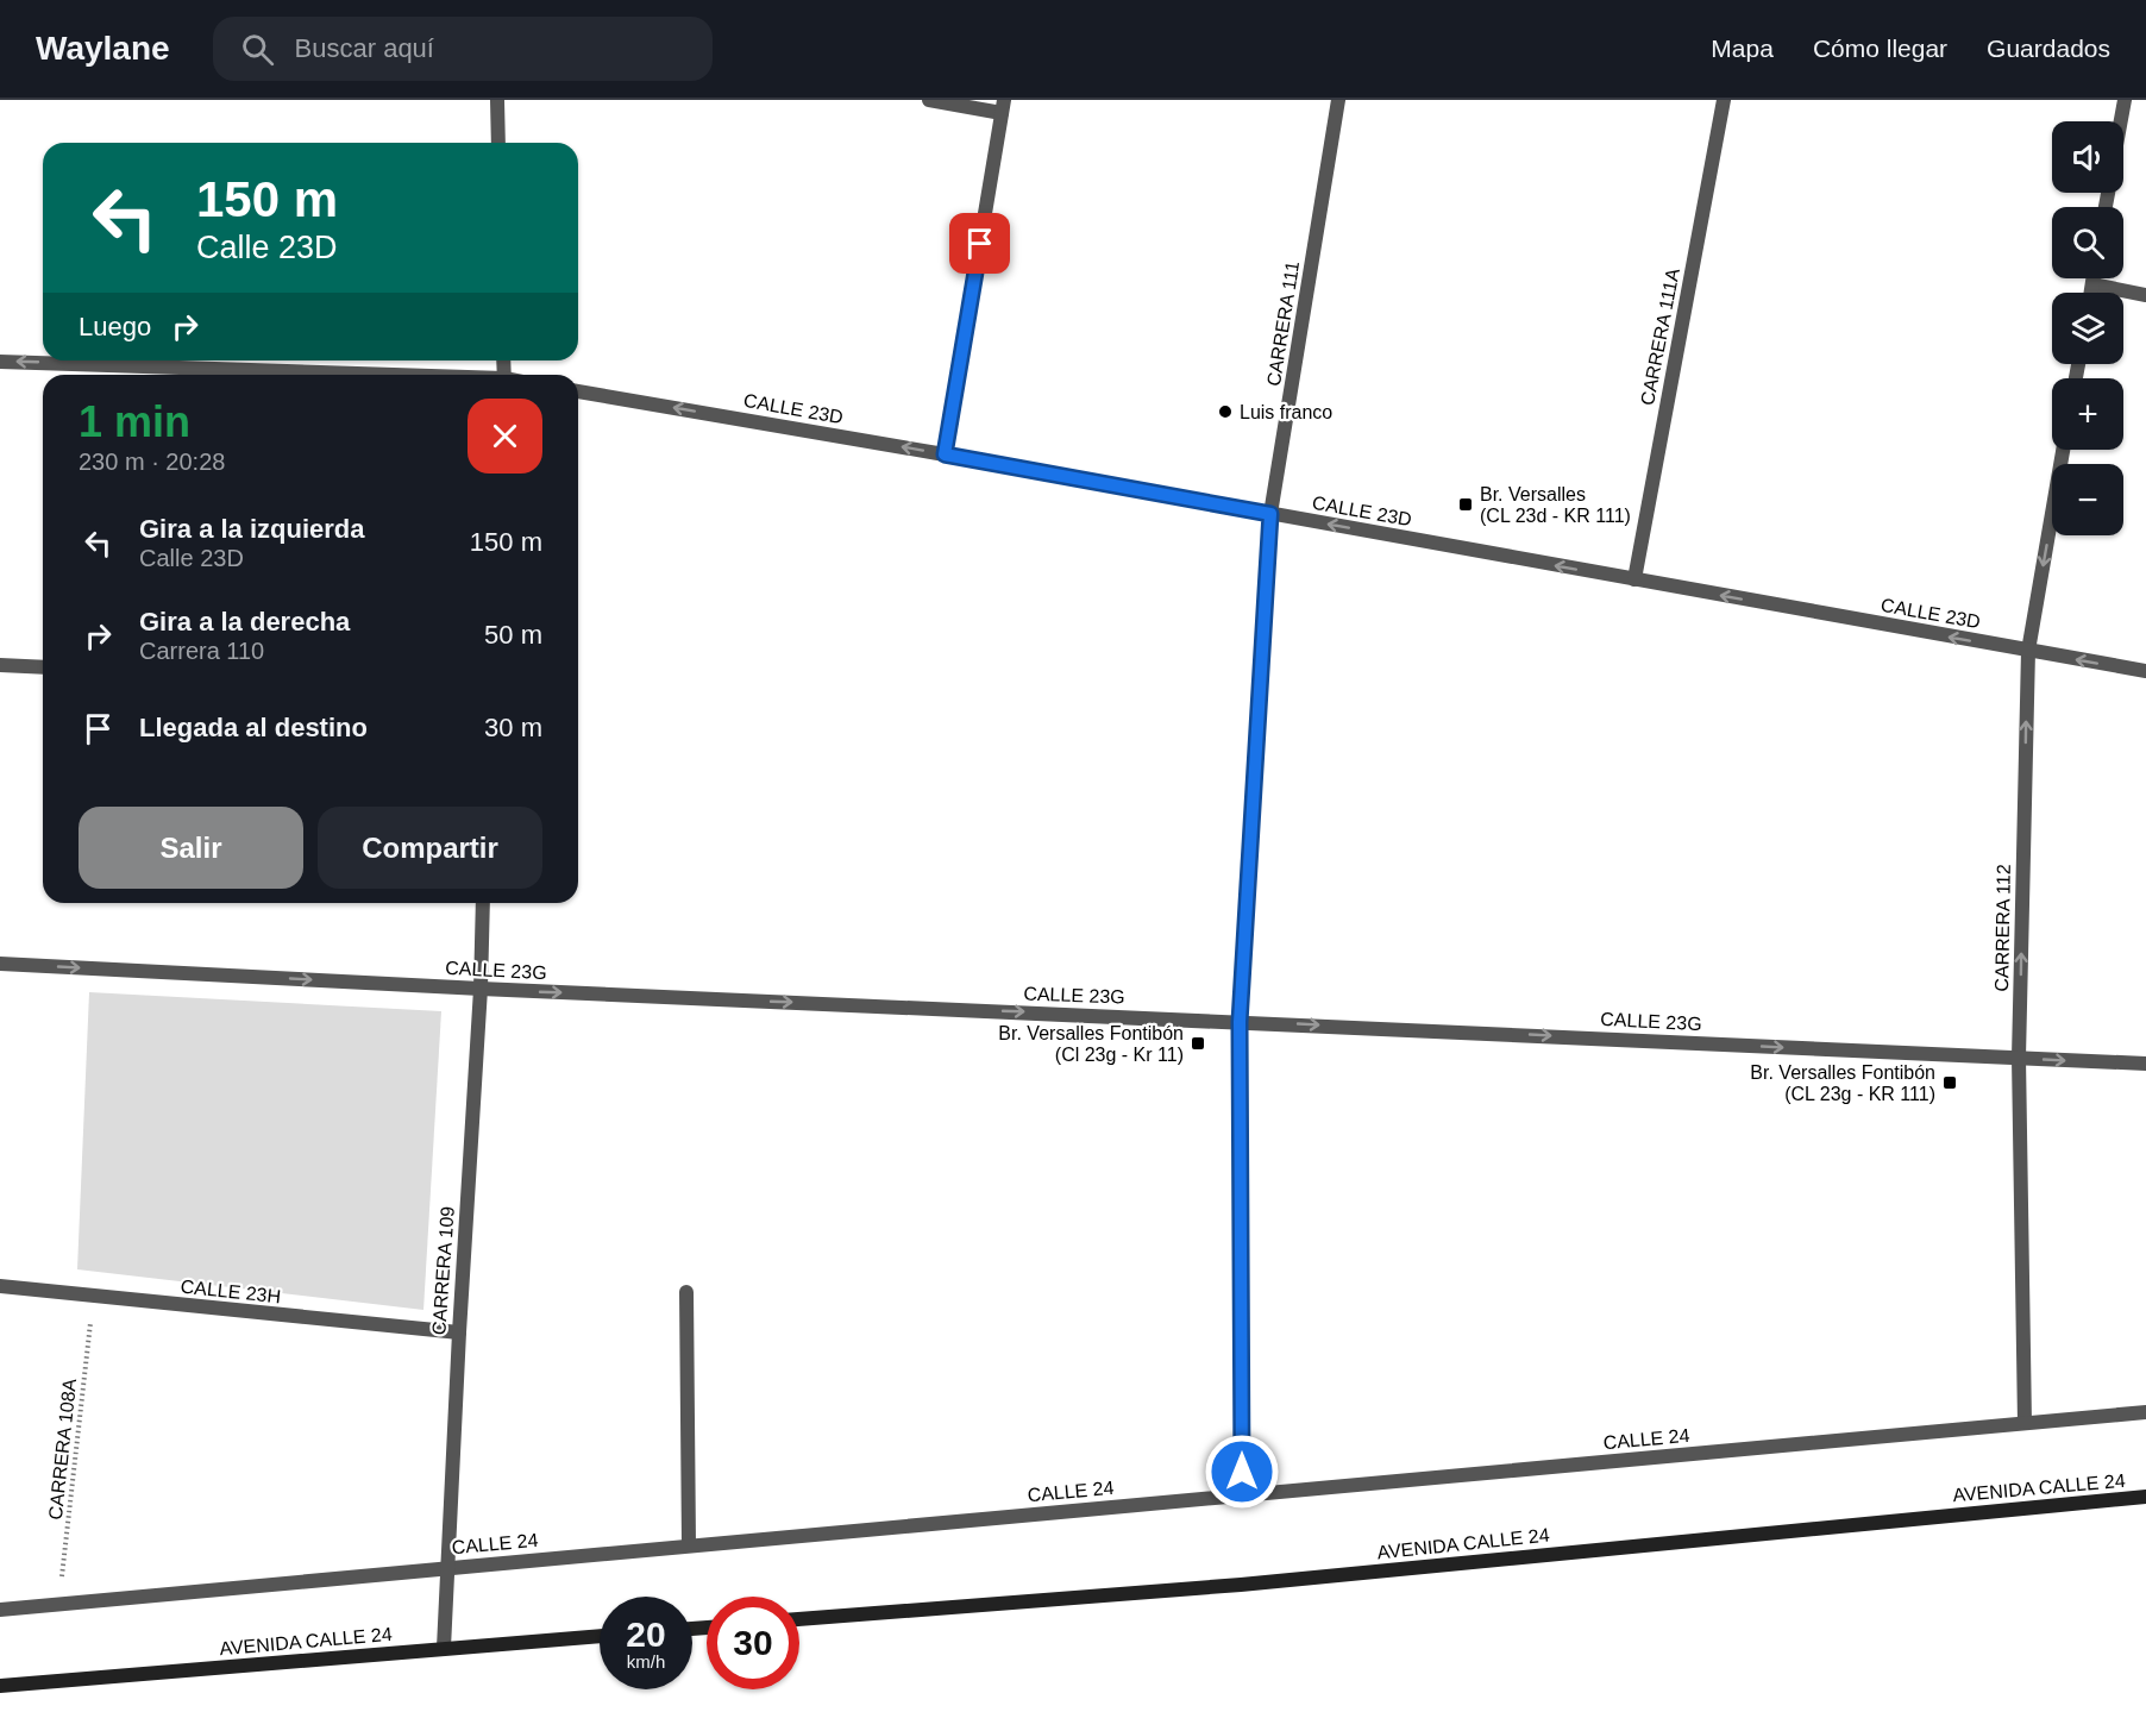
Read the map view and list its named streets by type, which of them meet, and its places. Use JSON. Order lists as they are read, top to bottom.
{
  "streets": {
    "main road": ["AVENIDA CALLE 24"],
    "street": [
      "CARRERA 111",
      "CARRERA 111A",
      "CALLE 23D",
      "CARRERA 112",
      "CALLE 23G",
      "CARRERA 109",
      "CALLE 23H",
      "CALLE 24"
    ],
    "path": ["CARRERA 108A"]
  },
  "crossings": [
    ["CARRERA 111", "CALLE 23D"],
    ["CARRERA 111", "CALLE 23G"],
    ["CARRERA 111", "CALLE 24"],
    ["CARRERA 111A", "CALLE 23D"],
    ["CALLE 23D", "CARRERA 112"],
    ["CARRERA 112", "CALLE 23G"],
    ["CARRERA 112", "CALLE 24"],
    ["CALLE 23G", "CARRERA 109"],
    ["CARRERA 109", "CALLE 23H"],
    ["CARRERA 109", "CALLE 24"],
    ["CARRERA 109", "AVENIDA CALLE 24"],
    ["CALLE 23H", "CARRERA 108A"],
    ["CALLE 24", "CARRERA 108A"]
  ],
  "one_way": ["CALLE 23D", "CALLE 23G"],
  "places": {
    "other": ["Luis franco"],
    "transit": ["Br. Versalles (CL 23d - KR 111)", "Br. Versalles Fontibón (Cl 23g - Kr 11)", "Br. Versalles Fontibón (CL 23g - KR 111)"]
  },
  "page": {
    "header": "Waylane",
    "search": "Buscar aquí",
    "nav": ["Mapa", "Cómo llegar", "Guardados"],
    "map_buttons": ["+", "−"],
    "turn": ["150 m", "Calle 23D"],
    "then": "Luego",
    "heading": ["1 min", "230 m · 20:28"],
    "list": [
      {
        "name": "Gira a la izquierda",
        "note": "Calle 23D",
        "value": "150 m"
      },
      {
        "name": "Gira a la derecha",
        "note": "Carrera 110",
        "value": "50 m"
      },
      {
        "name": "Llegada al destino",
        "value": "30 m"
      }
    ],
    "buttons": ["Salir", "Compartir"],
    "speed": "20 km/h",
    "limit": "30"
  }
}
